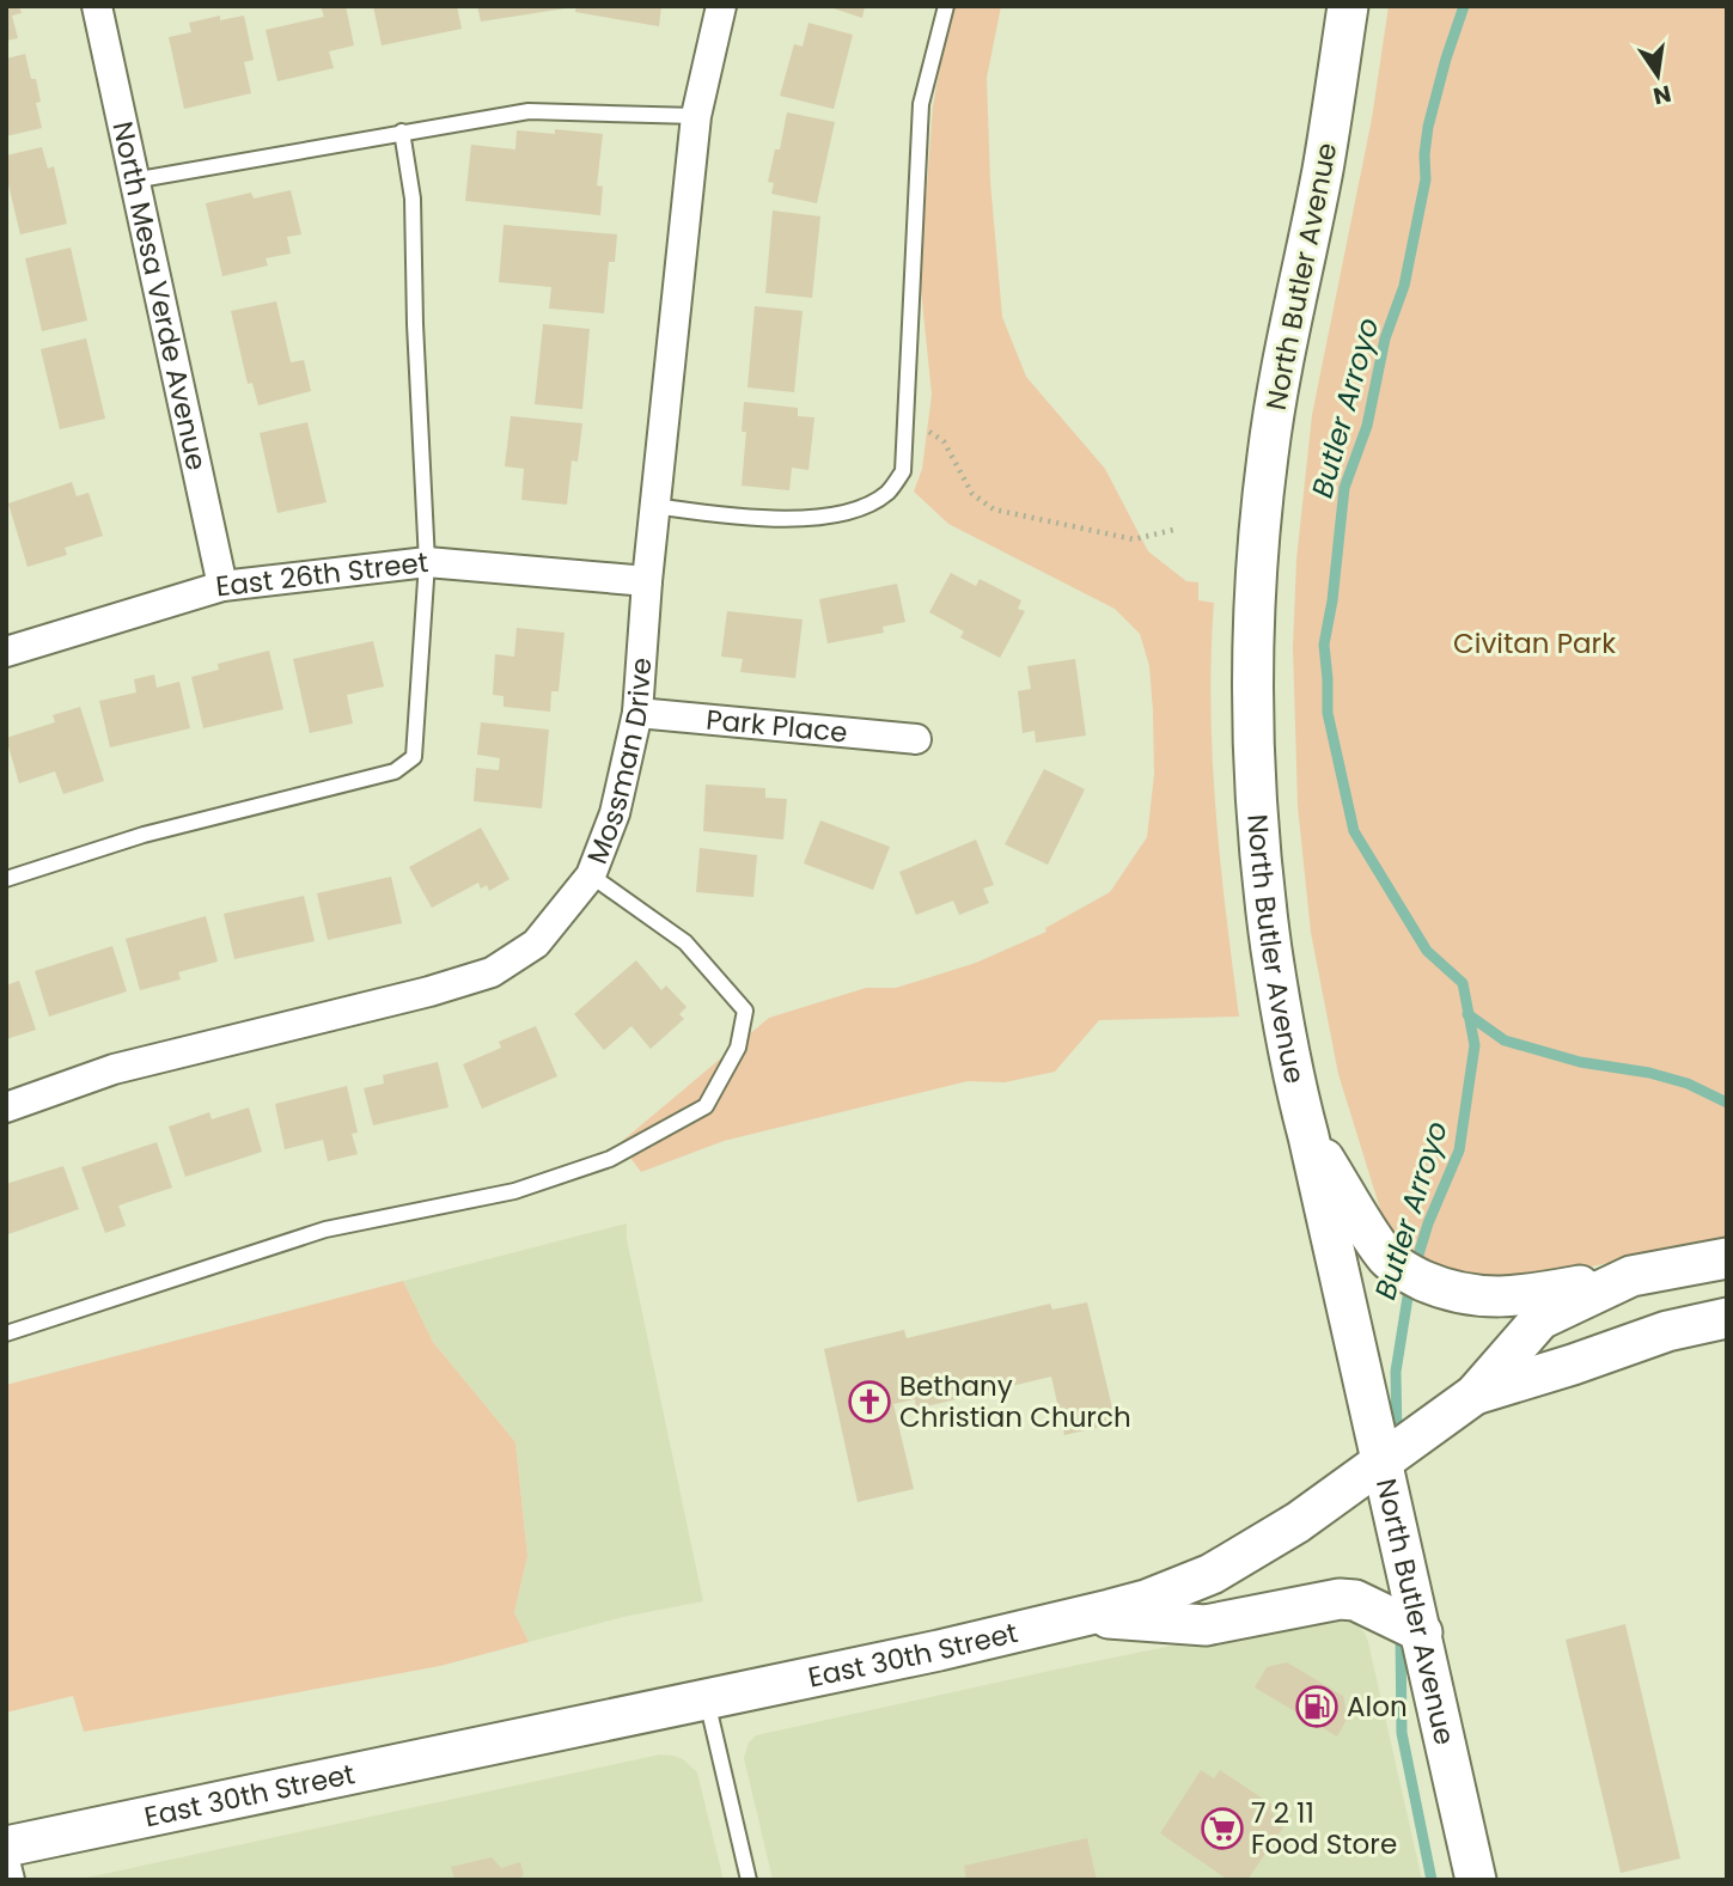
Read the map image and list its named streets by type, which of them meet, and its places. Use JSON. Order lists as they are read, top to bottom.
{
  "streets": {
    "main road": ["North Butler Avenue", "East 30th Street"],
    "street": [
      "North Mesa Verde Avenue",
      "East 26th Street",
      "Park Place",
      "Mossman Drive"
    ]
  },
  "crossings": [
    ["North Butler Avenue", "East 30th Street"],
    ["North Mesa Verde Avenue", "East 26th Street"],
    ["East 26th Street", "Mossman Drive"],
    ["Park Place", "Mossman Drive"]
  ],
  "water": ["Butler Arroyo"],
  "parks": ["Civitan Park"],
  "places": {
    "church": ["Bethany Christian Church"],
    "fuel station": ["Alon"],
    "supermarket": ["7 2 11 Food Store"]
  },
  "north": "bottom"
}
